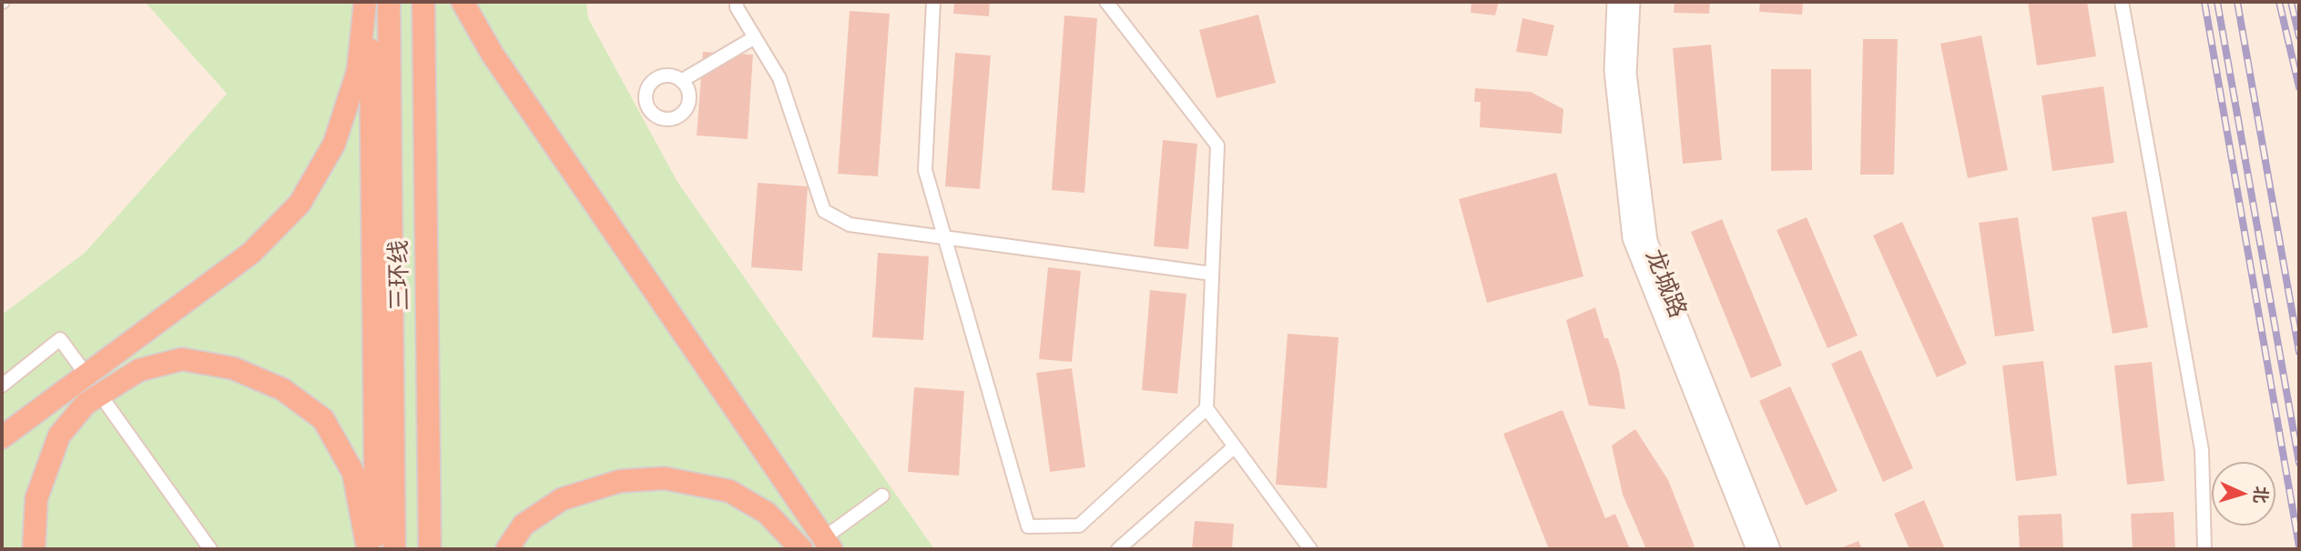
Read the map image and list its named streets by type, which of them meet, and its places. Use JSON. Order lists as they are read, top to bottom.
{
  "streets": {
    "highway": ["三环线"],
    "street": ["龙城路"]
  },
  "north": "right"
}
